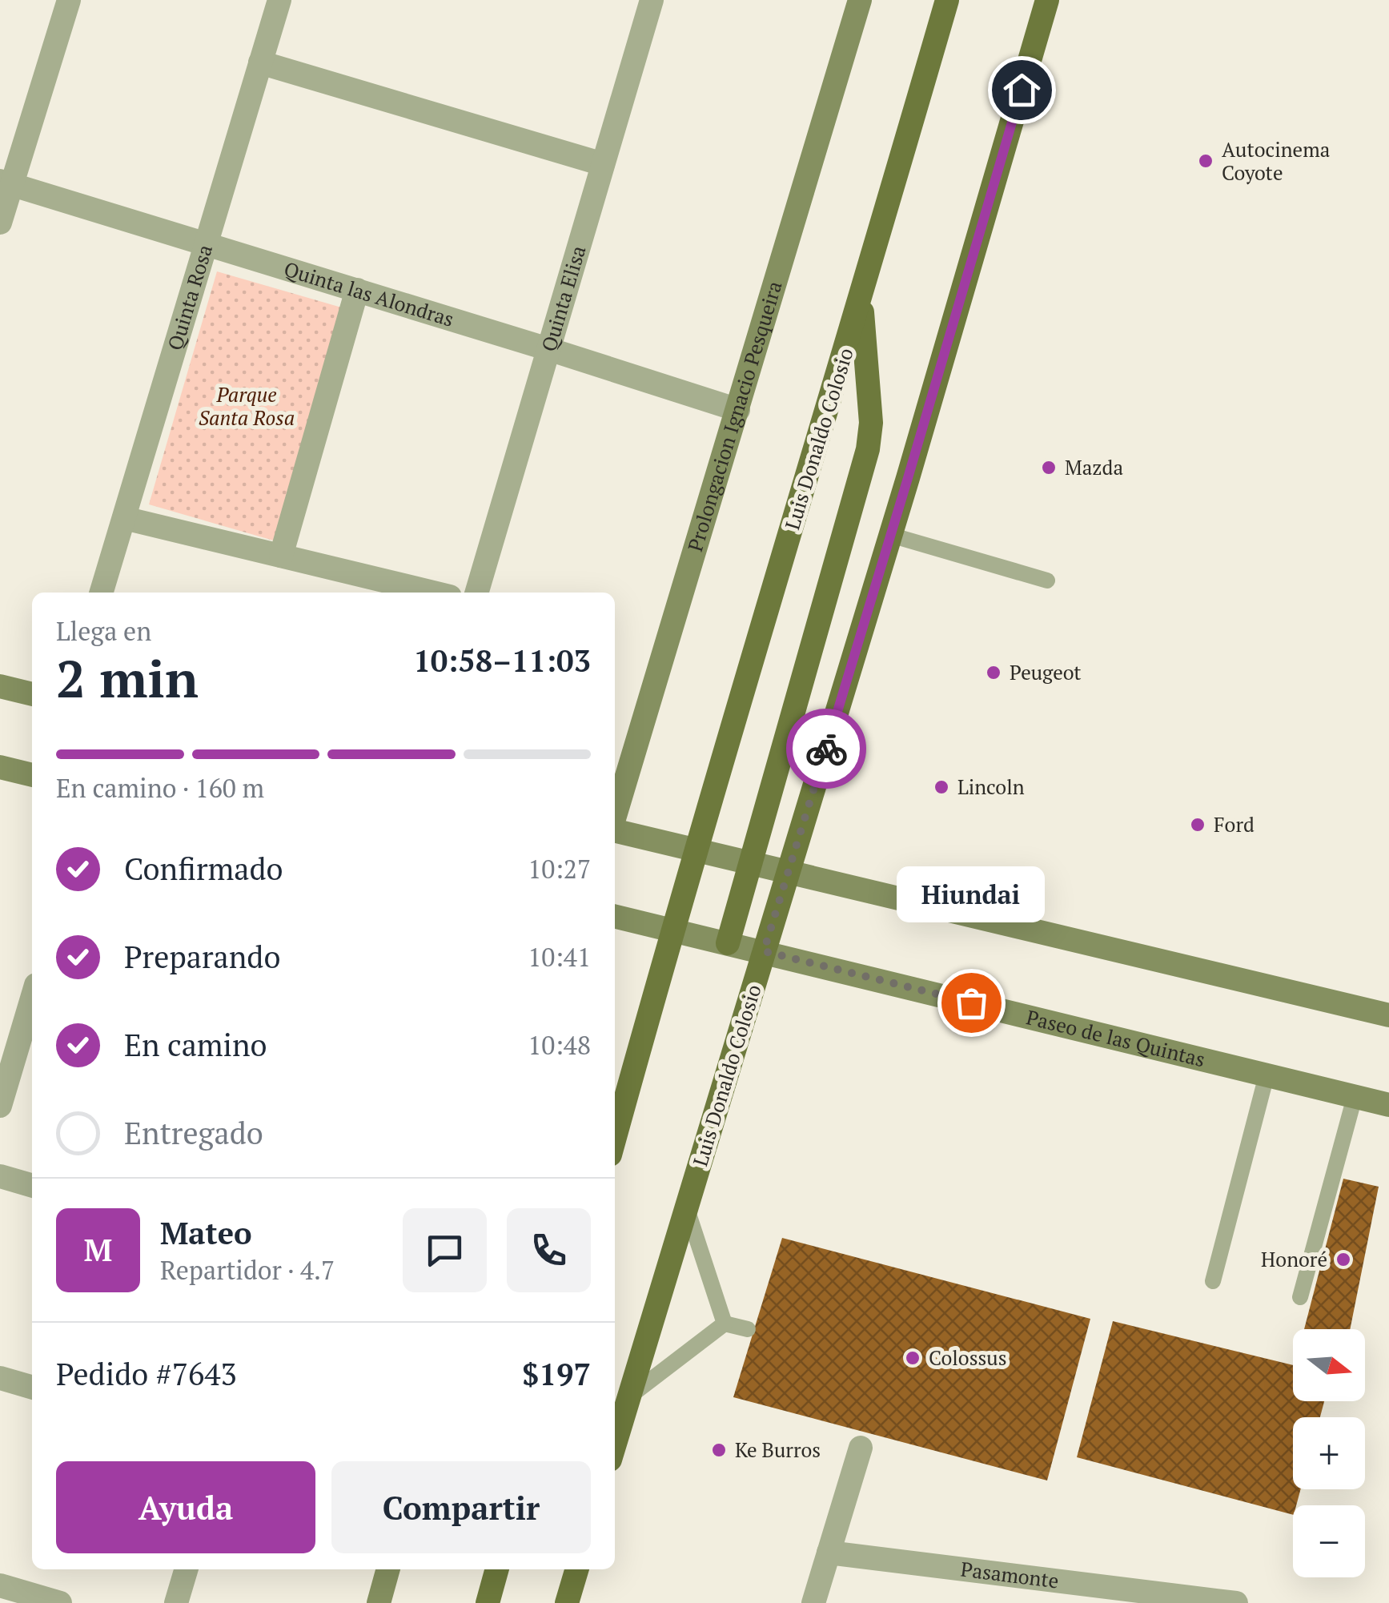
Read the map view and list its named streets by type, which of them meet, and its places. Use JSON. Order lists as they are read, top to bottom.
{
  "streets": {
    "main road": ["Prolongacion Ignacio Pesqueira", "Luis Donaldo Colosio", "Paseo de las Quintas"],
    "street": [
      "Quinta las Alondras",
      "Quinta Rosa",
      "Quinta Elisa",
      "Pasamonte"
    ]
  },
  "crossings": [
    ["Quinta las Alondras", "Quinta Rosa"],
    ["Quinta las Alondras", "Quinta Elisa"],
    ["Quinta las Alondras", "Prolongacion Ignacio Pesqueira"],
    ["Luis Donaldo Colosio", "Paseo de las Quintas"]
  ],
  "parks": ["Parque Santa Rosa"],
  "places": [
    "Autocinema Coyote",
    "Mazda",
    "Peugeot",
    "Lincoln",
    "Ford",
    "Hiundai",
    "Honoré",
    "Colossus",
    "Ke Burros"
  ],
  "north": "right",
  "page": {
    "heading": ["2 min", "Llega en", "10:58–11:03"],
    "panel": [
      "Mateo",
      "Repartidor · 4.7",
      "Pedido #7643",
      "$197"
    ],
    "bar": "En camino · 160 m",
    "list": [
      ["Confirmado", "10:27"],
      ["Preparando", "10:41"],
      ["En camino", "10:48"],
      "Entregado"
    ],
    "bubble": "Hiundai",
    "round": "M",
    "map_buttons": ["+", "−"],
    "buttons": ["Ayuda", "Compartir"]
  }
}
